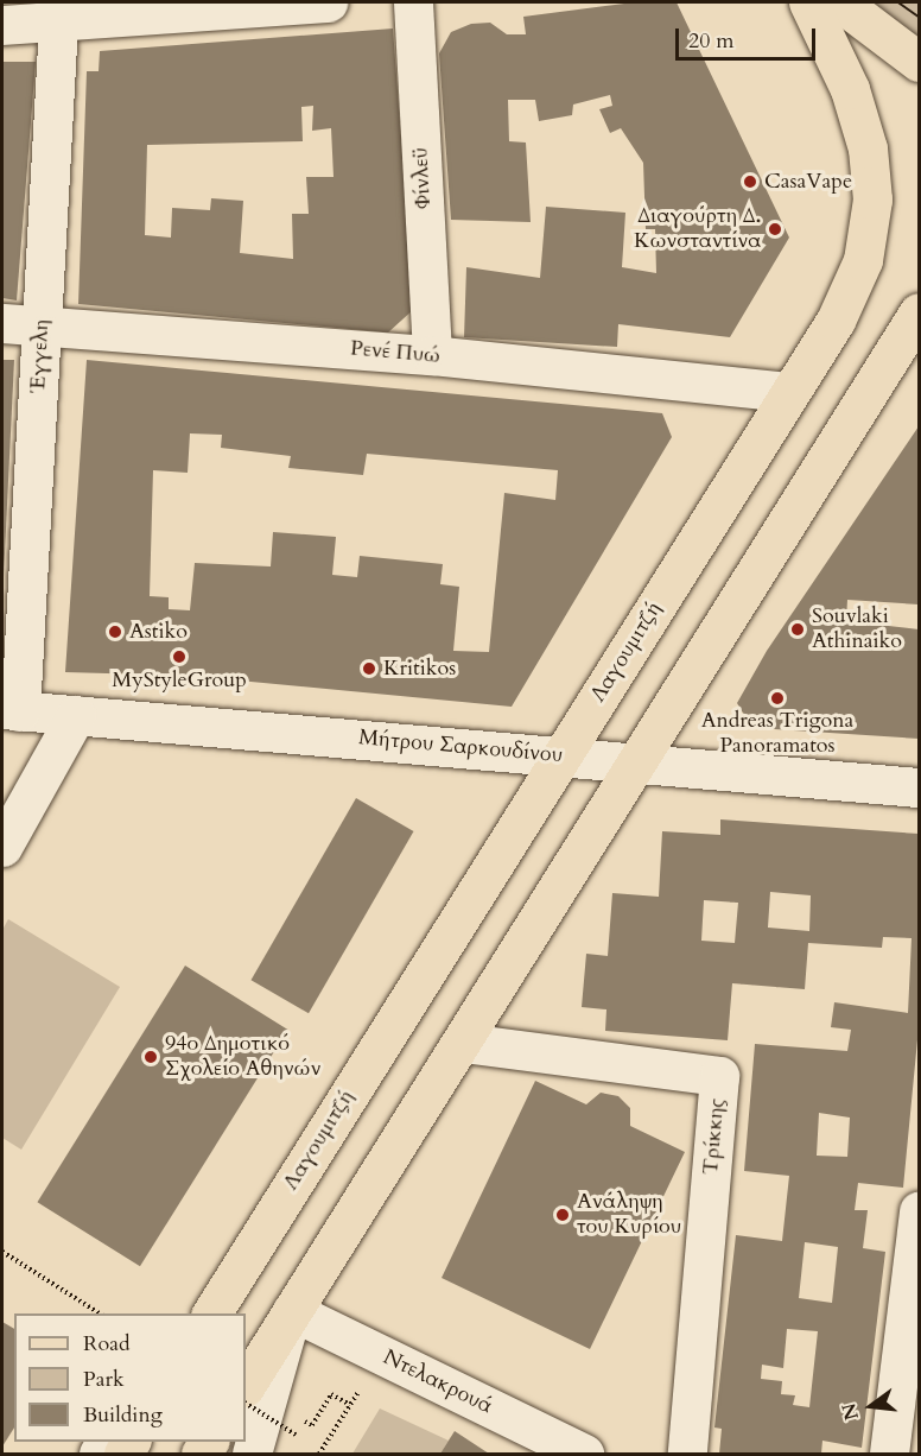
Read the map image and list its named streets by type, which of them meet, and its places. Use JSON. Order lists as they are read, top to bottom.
{
  "streets": {
    "main road": ["Λαγουμιτζή"],
    "street": [
      "Φίνλεϋ",
      "Ρενέ Πυώ",
      "Έγγελη",
      "Μήτρου Σαρκουδίνου",
      "Τρίκκης",
      "Ντελακρουά"
    ]
  },
  "crossings": [
    ["Φίνλεϋ", "Ρενέ Πυώ"],
    ["Ρενέ Πυώ", "Έγγελη"],
    ["Ρενέ Πυώ", "Λαγουμιτζή"],
    ["Έγγελη", "Μήτρου Σαρκουδίνου"],
    ["Λαγουμιτζή", "Μήτρου Σαρκουδίνου"]
  ],
  "places": [
    "CasaVape",
    "Διαγούρτη Δ. Κωνσταντίνα",
    "Souvlaki Athinaiko",
    "Astiko",
    "MyStyleGroup",
    "Kritikos",
    "Andreas Trigona Panoramatos",
    "94ο Δημοτικό Σχολείο Αθηνών",
    "Ανάληψη του Κυρίου"
  ],
  "legend": ["Road", "Park", "Building"],
  "scale_bar": "20 m",
  "north": "left"
}
